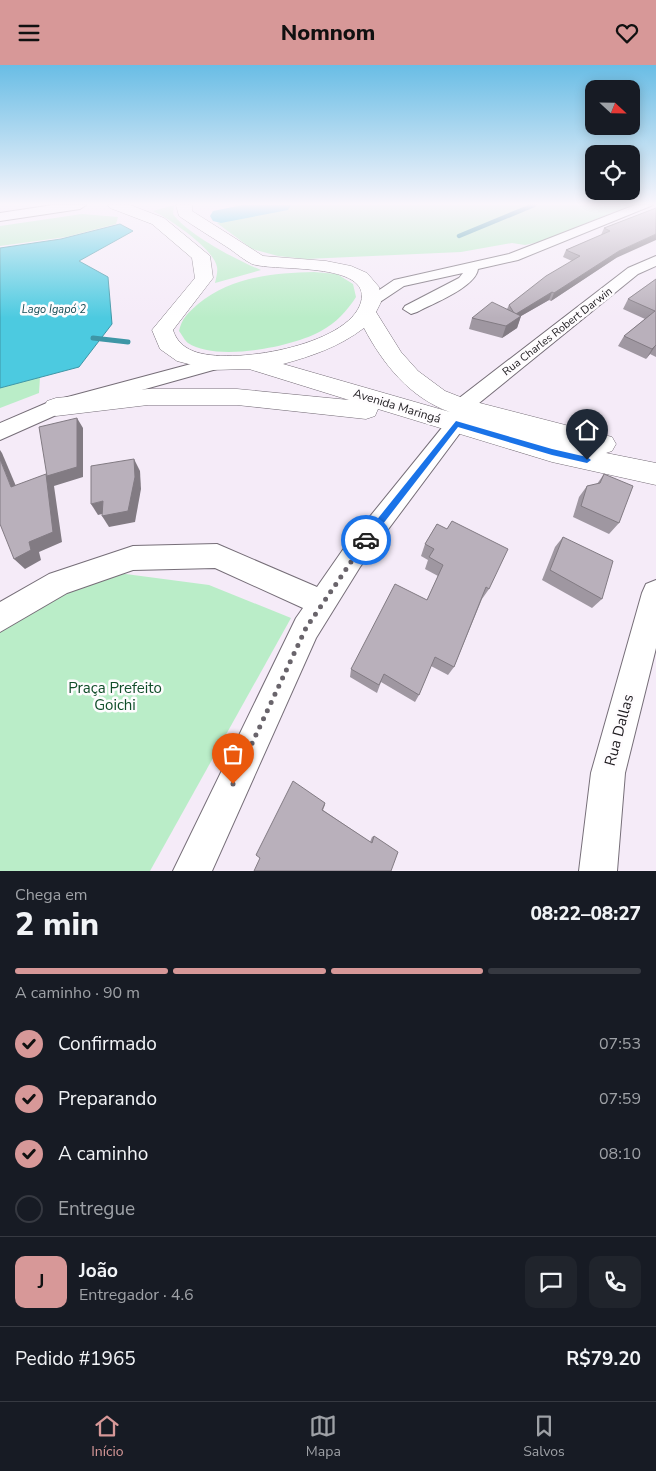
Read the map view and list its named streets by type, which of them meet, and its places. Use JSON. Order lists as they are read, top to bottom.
{
  "streets": {
    "main road": ["Avenida Maringá"],
    "street": ["Rua Charles Robert Darwin", "Rua Dallas"]
  },
  "crossings": [
    ["Rua Charles Robert Darwin", "Avenida Maringá"]
  ],
  "water": ["Lago Igapó 2"],
  "parks": ["Praça Prefeito Goichi"],
  "north": "right",
  "page": {
    "header": "Nomnom",
    "heading": ["2 min", "Chega em", "08:22–08:27"],
    "panel": [
      "João",
      "Entregador · 4.6",
      "Pedido #1965",
      "R$79.20"
    ],
    "bar": "A caminho · 90 m",
    "list": [
      ["Confirmado", "07:53"],
      ["Preparando", "07:59"],
      ["A caminho", "08:10"],
      "Entregue"
    ],
    "round": "J",
    "tabs": ["Início", "Mapa", "Salvos"]
  }
}
